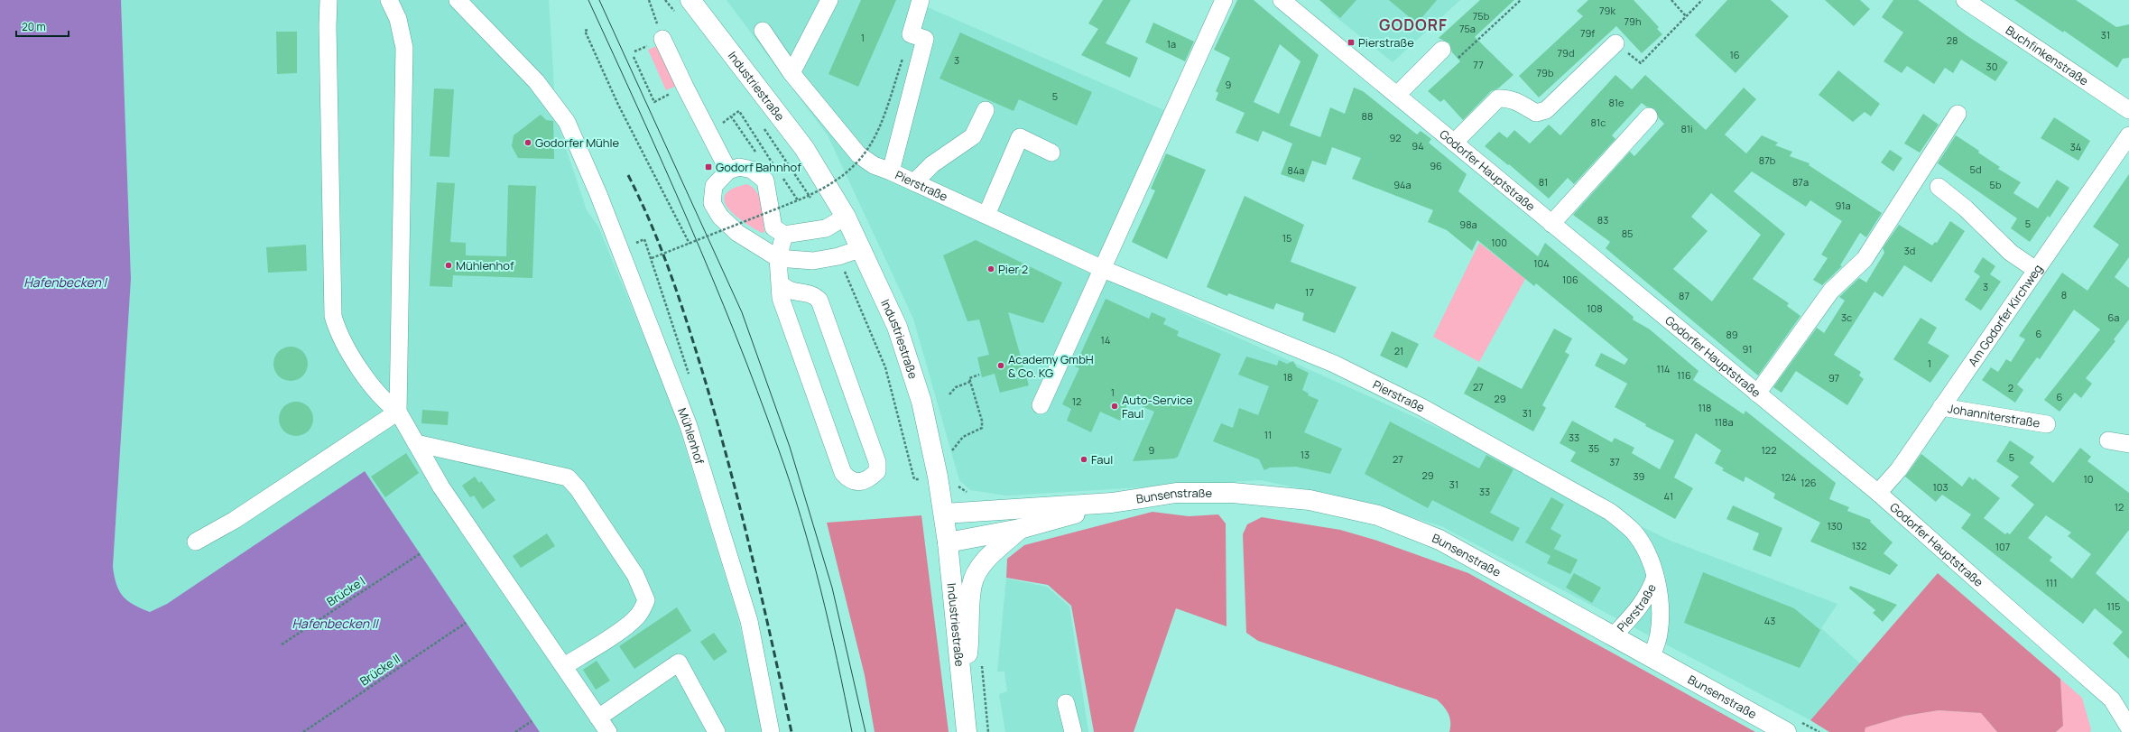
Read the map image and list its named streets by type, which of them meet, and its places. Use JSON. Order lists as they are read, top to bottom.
{
  "streets": {
    "main road": ["Industriestraße", "Bunsenstraße"],
    "street": [
      "Buchfinkenstraße",
      "Godorfer Hauptstraße",
      "Pierstraße",
      "Am Godorfer Kirchweg",
      "Johanniterstraße",
      "Mühlenhof"
    ],
    "path": ["Brücke I", "Brücke II"]
  },
  "crossings": [
    ["Industriestraße", "Bunsenstraße"],
    ["Godorfer Hauptstraße", "Am Godorfer Kirchweg"],
    ["Pierstraße", "Bunsenstraße"],
    ["Am Godorfer Kirchweg", "Johanniterstraße"]
  ],
  "districts": ["GODORF"],
  "water": ["Hafenbecken I", "Hafenbecken II"],
  "places": {
    "transit": ["Pierstraße", "Godorf Bahnhof"],
    "other": [
      "Godorfer Mühle",
      "Mühlenhof",
      "Pier 2",
      "Academy GmbH & Co. KG",
      "Auto-Service Faul",
      "Faul"
    ]
  },
  "house_numbers": [
    "79k",
    "75b",
    "79h",
    "75a",
    "79f",
    "31",
    "1",
    "28",
    "1a",
    "79d",
    "16",
    "3",
    "77",
    "30",
    "79b",
    "9",
    "5",
    "81e",
    "88",
    "81c",
    "81i",
    "92",
    "94",
    "34",
    "87b",
    "96",
    "5d",
    "84a",
    "81",
    "87a",
    "94a",
    "5b",
    "91a",
    "83",
    "5",
    "98a",
    "85",
    "15",
    "100",
    "3d",
    "104",
    "106",
    "3",
    "17",
    "8",
    "87",
    "108",
    "3c",
    "6a",
    "6",
    "89",
    "14",
    "91",
    "21",
    "1",
    "114",
    "116",
    "18",
    "97",
    "27",
    "2",
    "1",
    "6",
    "29",
    "12",
    "118",
    "31",
    "118a",
    "11",
    "33",
    "35",
    "9",
    "122",
    "13",
    "5",
    "27",
    "37",
    "29",
    "39",
    "124",
    "10",
    "126",
    "31",
    "103",
    "33",
    "41",
    "12",
    "130",
    "132",
    "107",
    "111",
    "115",
    "43"
  ],
  "scale_bar": "20 m"
}
